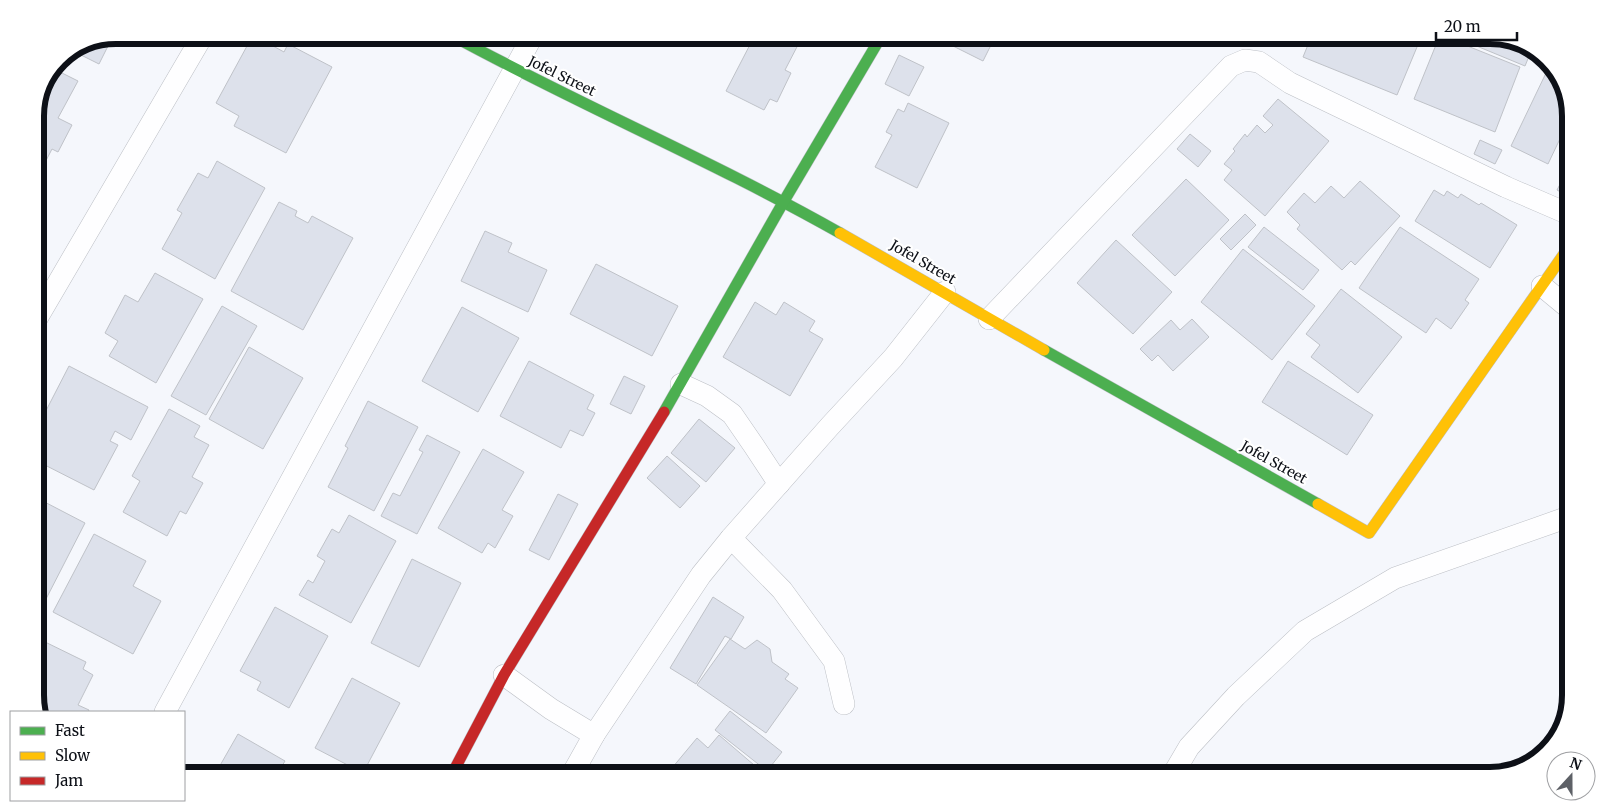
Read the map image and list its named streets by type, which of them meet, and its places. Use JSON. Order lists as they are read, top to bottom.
{
  "streets": {
    "street": ["Jofel Street"]
  },
  "legend": ["Fast", "Slow", "Jam"],
  "scale_bar": "20 m",
  "north": "top"
}
